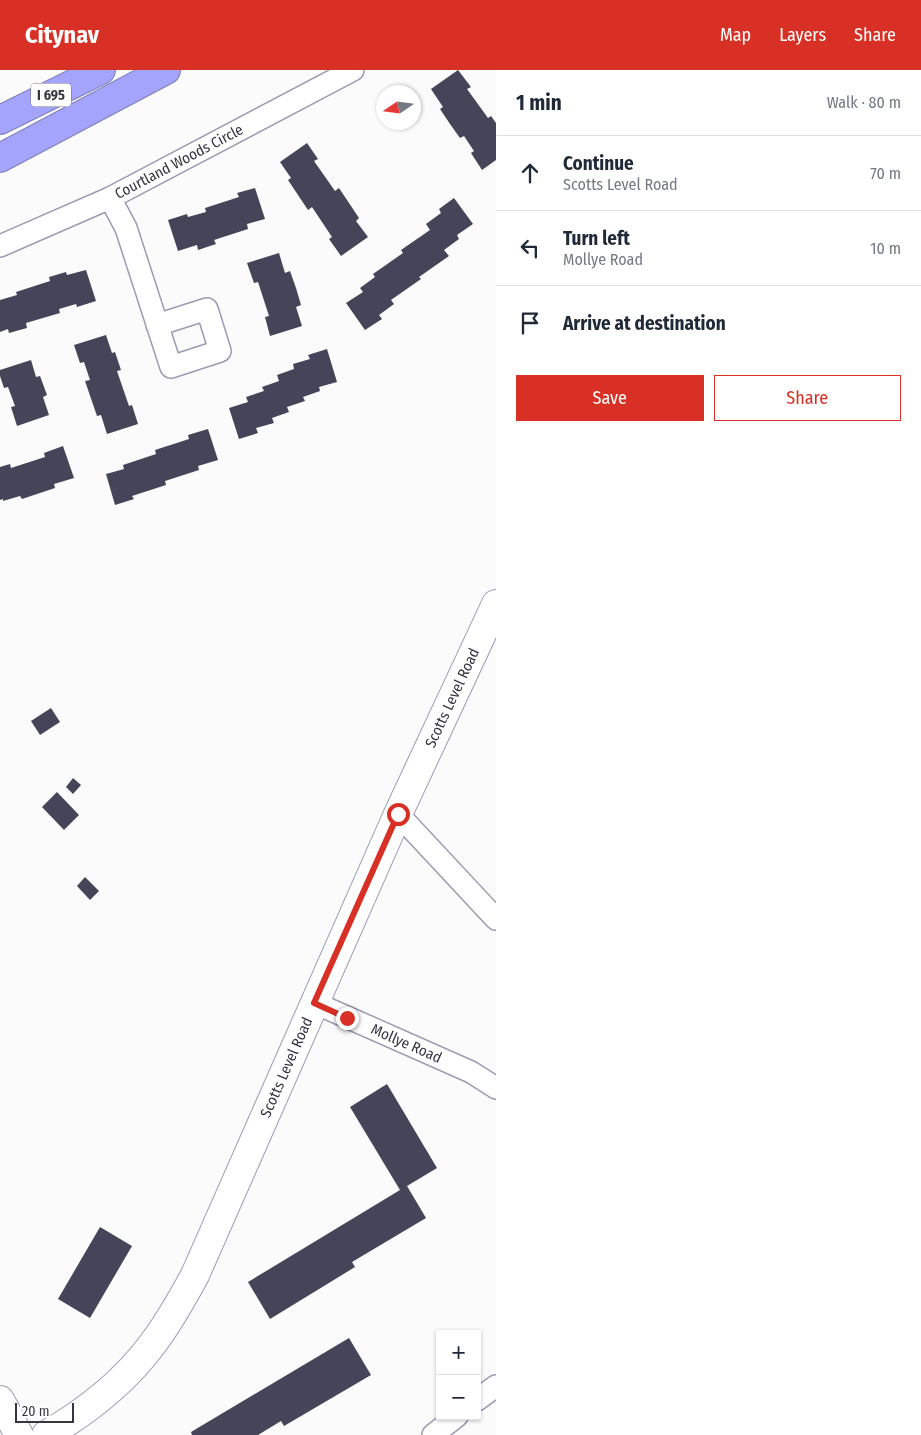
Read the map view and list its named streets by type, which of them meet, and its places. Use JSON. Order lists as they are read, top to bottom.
{
  "streets": {
    "highway": ["I 695"],
    "main road": ["Scotts Level Road"],
    "street": ["Courtland Woods Circle", "Mollye Road"]
  },
  "crossings": [
    ["Scotts Level Road", "Mollye Road"]
  ],
  "scale_bar": "20 m",
  "north": "left",
  "page": {
    "header": "Citynav",
    "nav": ["Map", "Layers", "Share"],
    "heading": ["1 min", "Walk · 80 m"],
    "list": [
      ["Continue", "Scotts Level Road", "70 m"],
      ["Turn left", "Mollye Road", "10 m"],
      "Arrive at destination"
    ],
    "buttons": ["Save", "Share"],
    "map_buttons": ["+", "−"],
    "scale": "20 m"
  }
}
